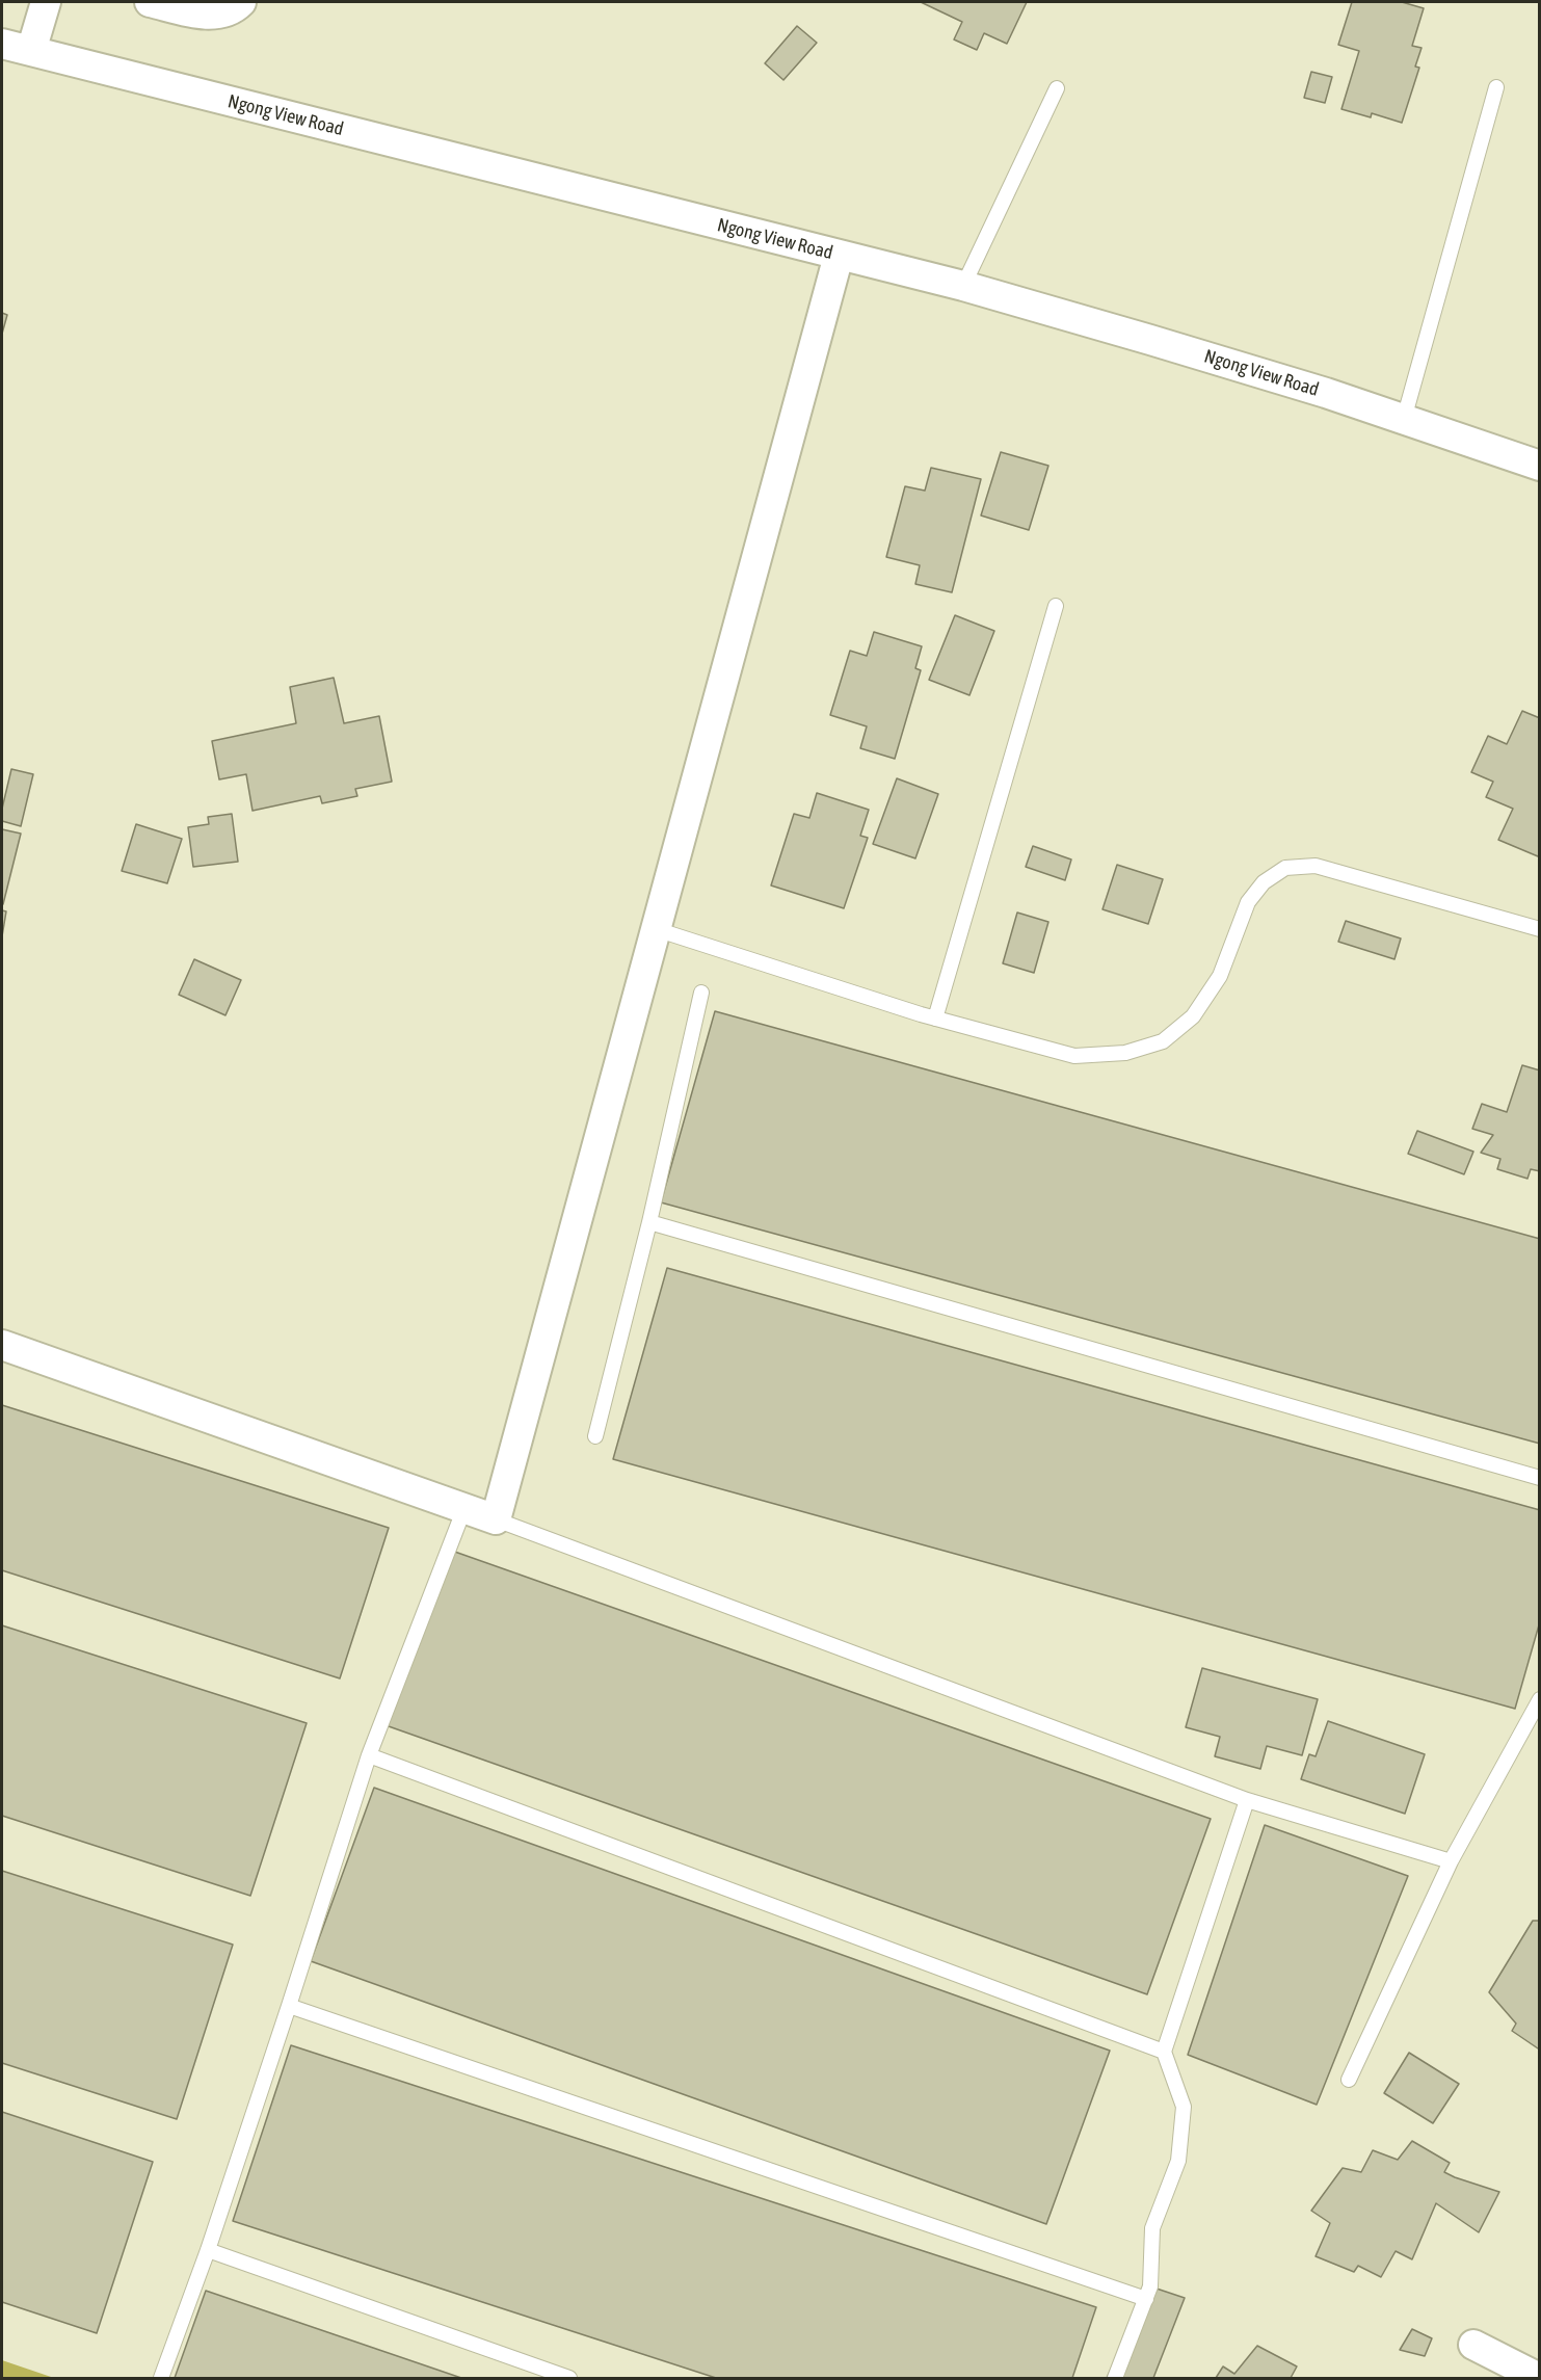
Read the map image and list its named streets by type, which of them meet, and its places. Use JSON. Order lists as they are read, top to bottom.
{
  "streets": {
    "street": ["Ngong View Road"]
  }
}
